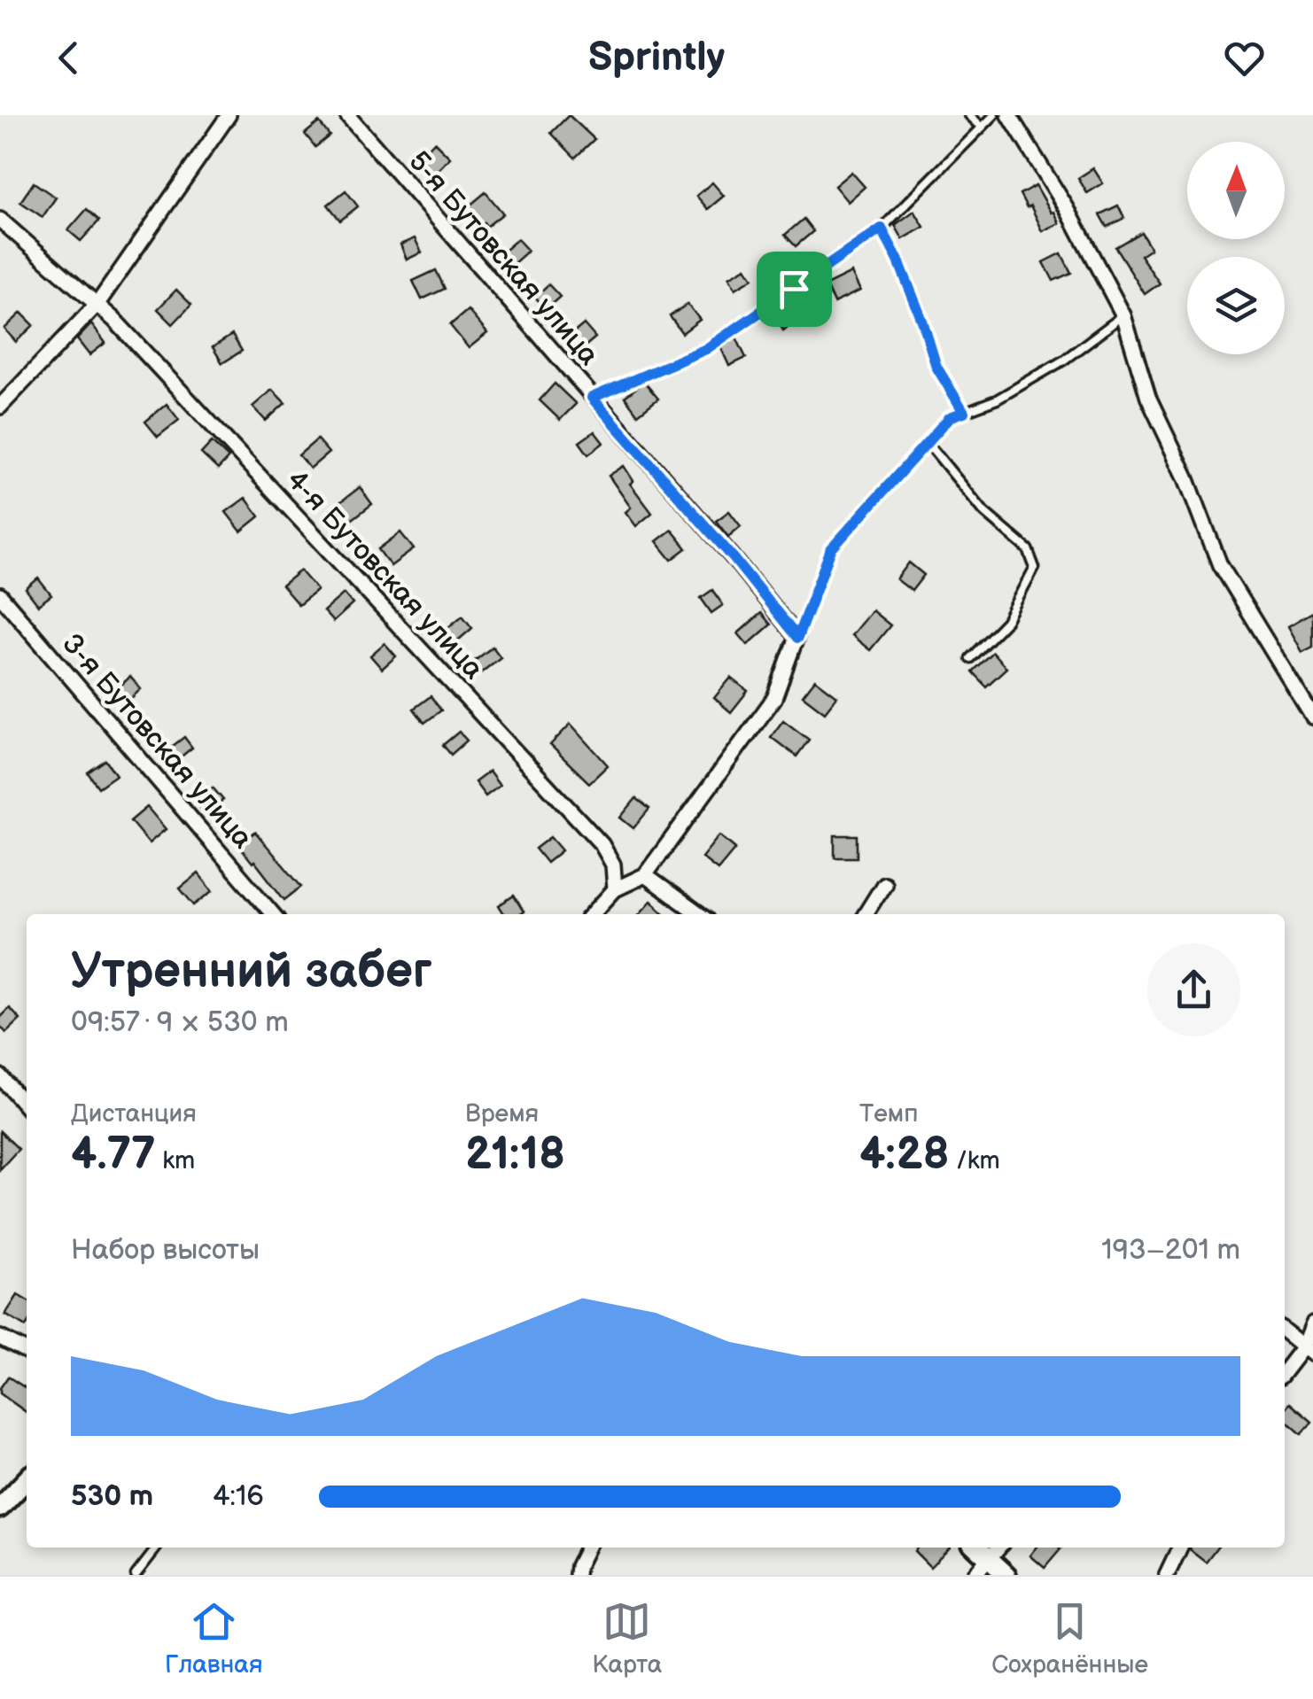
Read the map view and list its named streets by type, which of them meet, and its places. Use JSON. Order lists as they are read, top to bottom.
{
  "streets": {
    "street": ["5-я Бутовская улица", "4-я Бутовская улица", "3-я Бутовская улица"]
  },
  "north": "top",
  "page": {
    "header": "Sprintly",
    "heading": ["Утренний забег", "09:57 · 9 × 530 m"],
    "stats": [
      ["Дистанция", "4.77 km"],
      ["Время", "21:18"],
      ["Темп", "4:28 /km"]
    ],
    "chart": ["Набор высоты", "193–201 m"],
    "list": [
      {
        "name": "530 m",
        "note": "4:16"
      }
    ],
    "tabs": ["Главная", "Карта", "Сохранённые"]
  }
}
